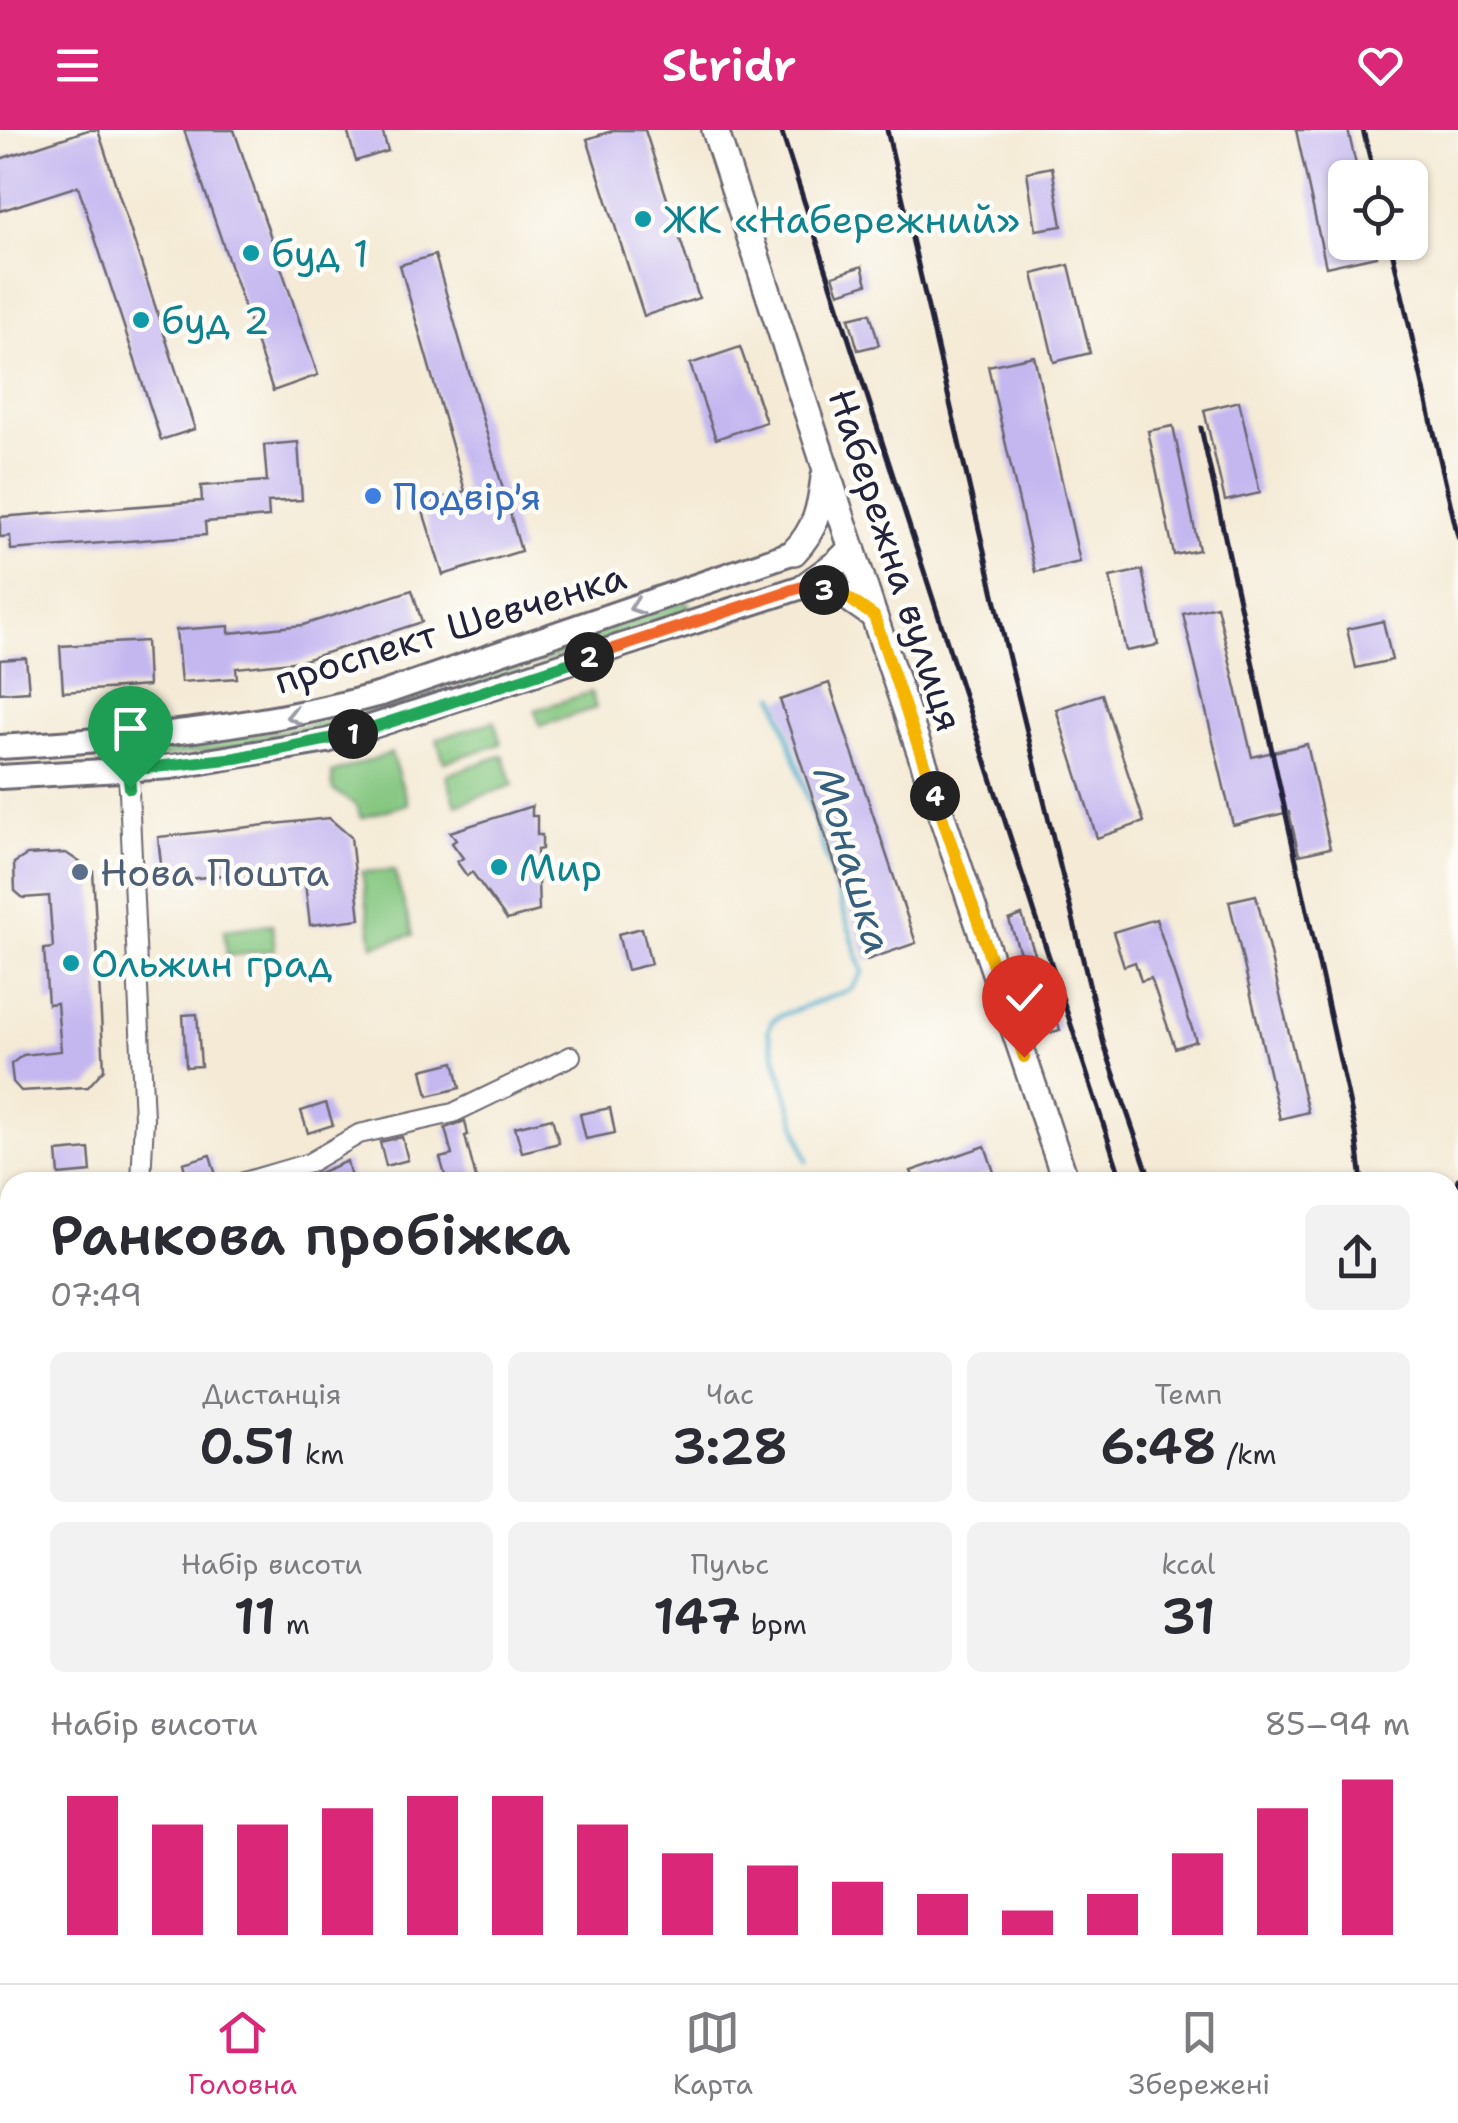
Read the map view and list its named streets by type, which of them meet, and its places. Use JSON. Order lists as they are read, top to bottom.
{
  "streets": {
    "main road": ["Набережна вулиця"],
    "street": ["проспект Шевченка"]
  },
  "water": ["Монашка"],
  "places": [
    "ЖК «Набережний»",
    "буд 1",
    "буд 2",
    "Подвір'я",
    "Мир",
    "Нова Пошта",
    "Ольжин град"
  ],
  "page": {
    "header": "Stridr",
    "pins": [
      "3",
      "2",
      "1",
      "4"
    ],
    "heading": ["Ранкова пробіжка", "07:49"],
    "stats": [
      ["Дистанція", "0.51 km"],
      ["Час", "3:28"],
      ["Темп", "6:48 /km"],
      ["Набір висоти", "11 m"],
      ["Пульс", "147 bpm"],
      ["kcal", "31"]
    ],
    "chart": ["Набір висоти", "85–94 m"],
    "tabs": ["Головна", "Карта", "Збережені"]
  }
}
